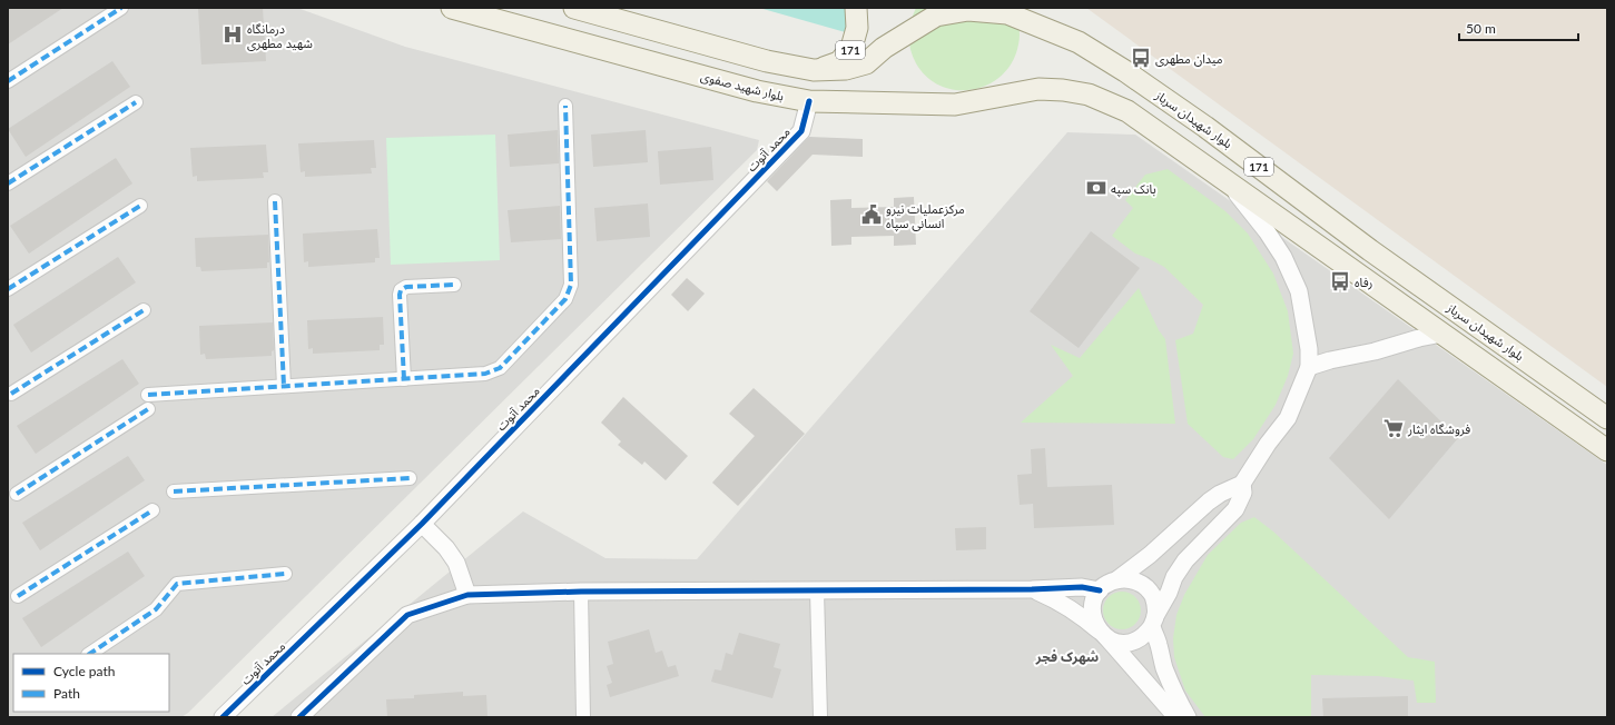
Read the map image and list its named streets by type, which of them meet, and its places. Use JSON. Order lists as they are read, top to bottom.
{
  "streets": {
    "main road": ["171", "بلوار شهید صفوی", "بلوار شهیدان سرباز"],
    "street": ["محمد آتوت"]
  },
  "crossings": [
    ["171", "بلوار شهید صفوی"],
    ["171", "بلوار شهیدان سرباز"],
    ["بلوار شهید صفوی", "محمد آتوت"]
  ],
  "districts": ["شهرک فجر"],
  "places": {
    "hospital": ["درمانگاه شهید مطهری"],
    "bus stop": ["میدان مطهری", "رفاه"],
    "bank": ["بانک سپه"],
    "public building": ["مرکزعملیات نیرو انسانی سپاه"],
    "supermarket": ["فروشگاه ایثار"]
  },
  "legend": ["Cycle path", "Path"],
  "scale_bar": "50 m"
}
